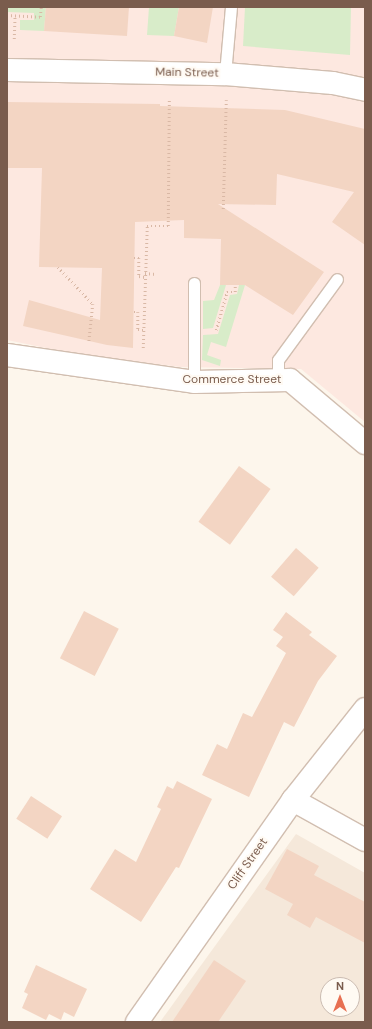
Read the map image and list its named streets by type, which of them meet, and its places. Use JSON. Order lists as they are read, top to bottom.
{
  "streets": {
    "street": ["Main Street", "Commerce Street", "Cliff Street"]
  },
  "north": "top"
}
